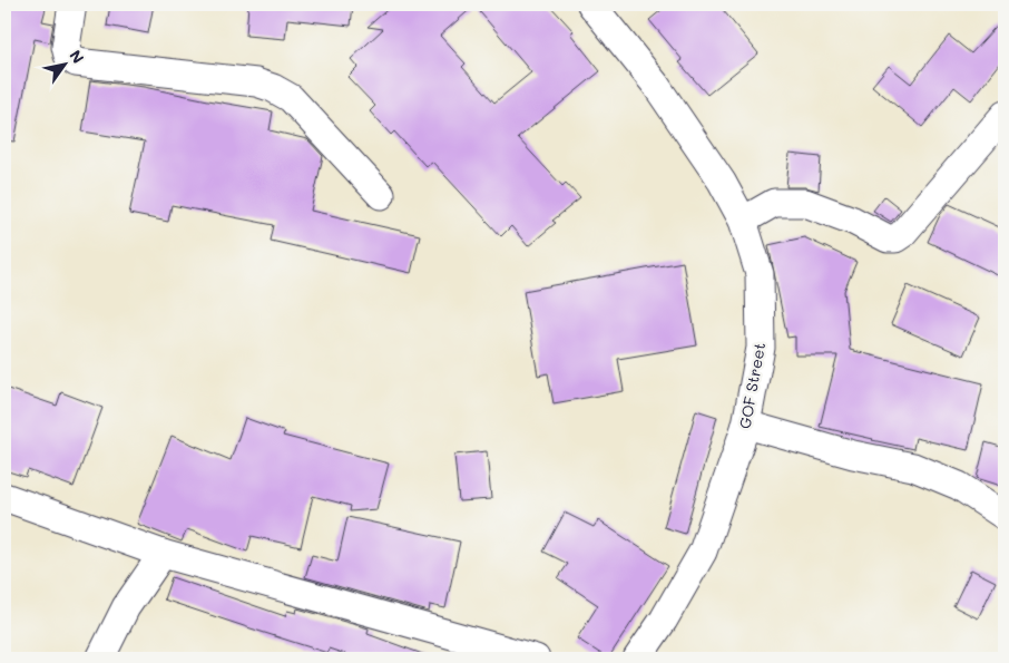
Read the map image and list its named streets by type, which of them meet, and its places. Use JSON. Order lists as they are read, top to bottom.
{
  "streets": {
    "street": ["GOF Street"]
  },
  "north": "top right"
}
